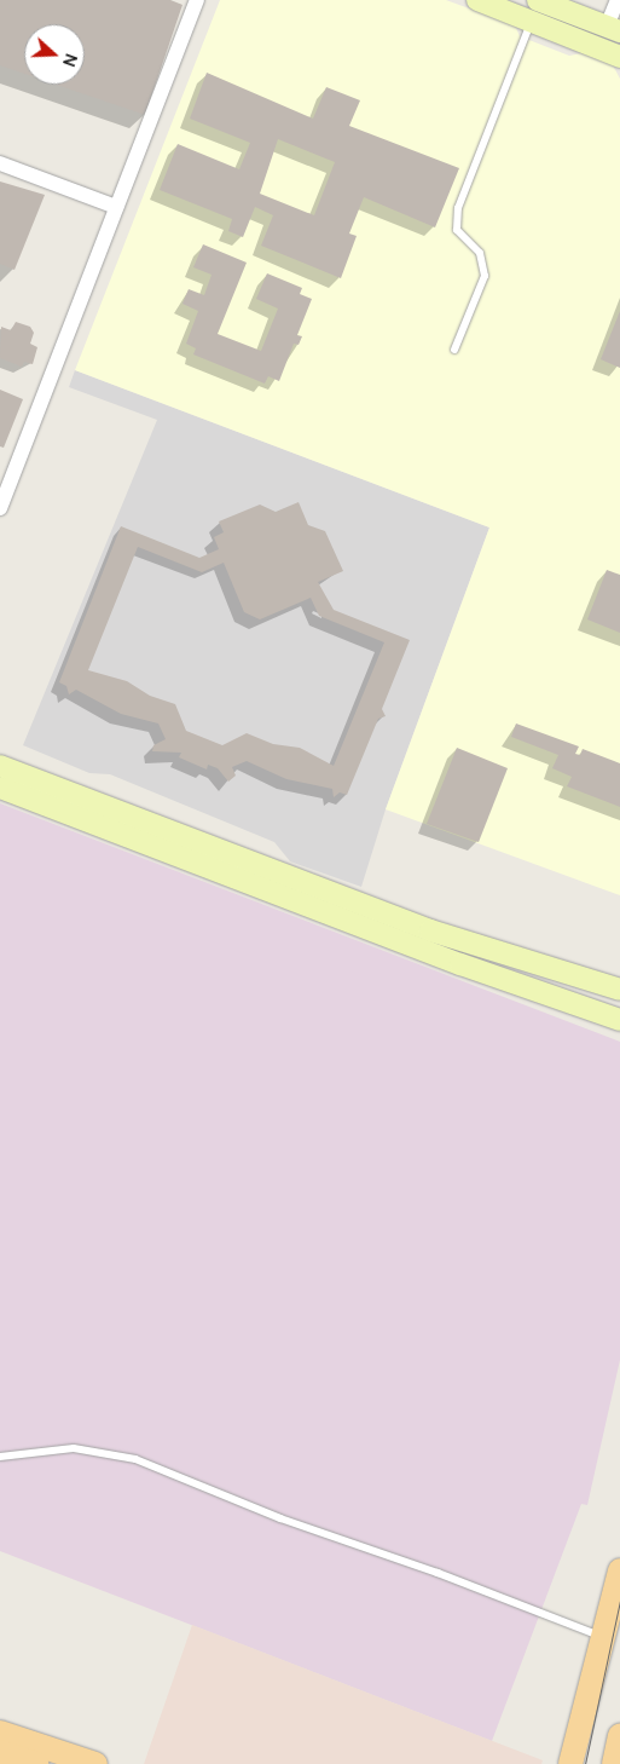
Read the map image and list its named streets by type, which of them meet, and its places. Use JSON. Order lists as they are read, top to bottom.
{
  "north": "right"
}
